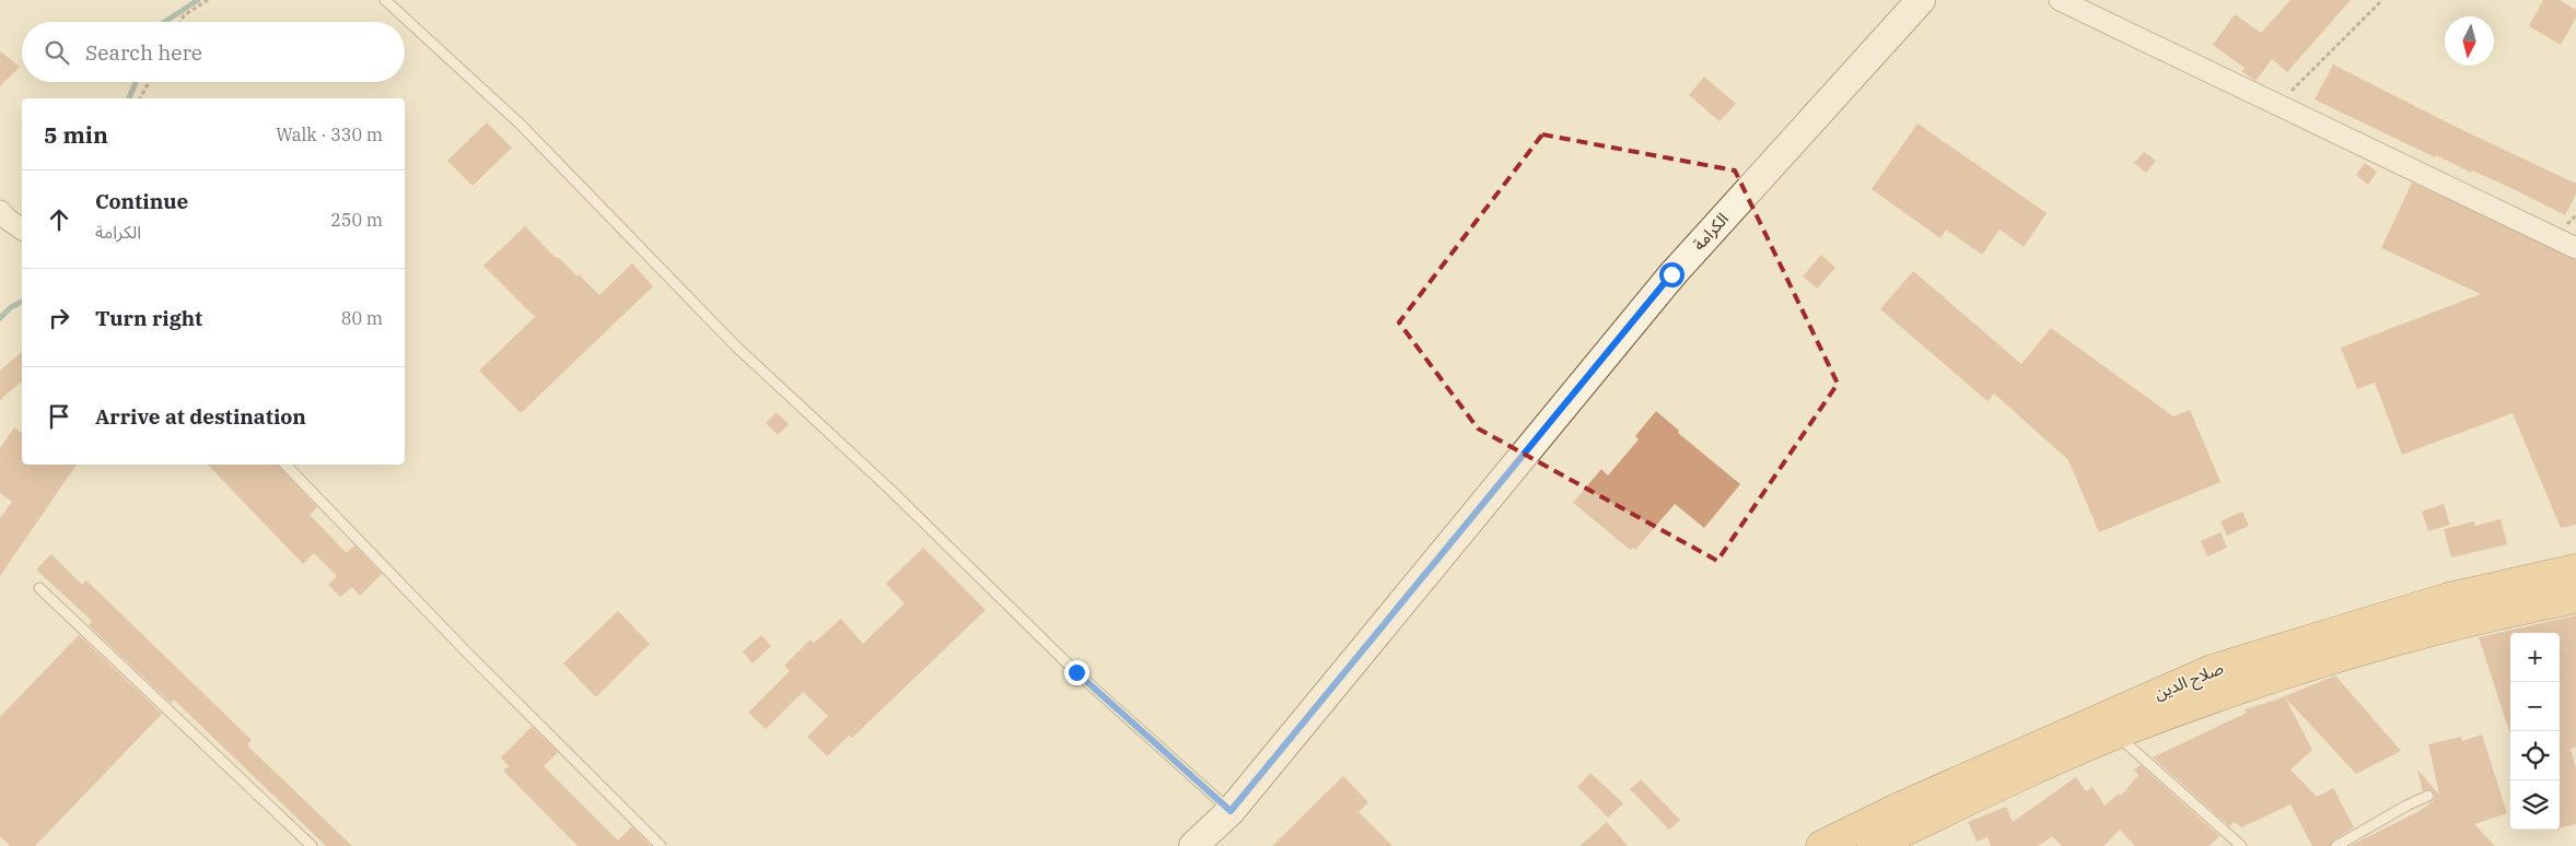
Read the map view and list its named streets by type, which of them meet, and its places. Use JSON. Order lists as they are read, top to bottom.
{
  "streets": {
    "highway": ["صلاح الدين"],
    "main road": ["الكرامة"]
  },
  "north": "bottom",
  "page": {
    "search": "Search here",
    "heading": ["5 min", "Walk · 330 m"],
    "list": [
      ["Continue", "الكرامة", "250 m"],
      ["Turn right", "80 m"],
      "Arrive at destination"
    ],
    "map_buttons": ["+", "−"]
  }
}
